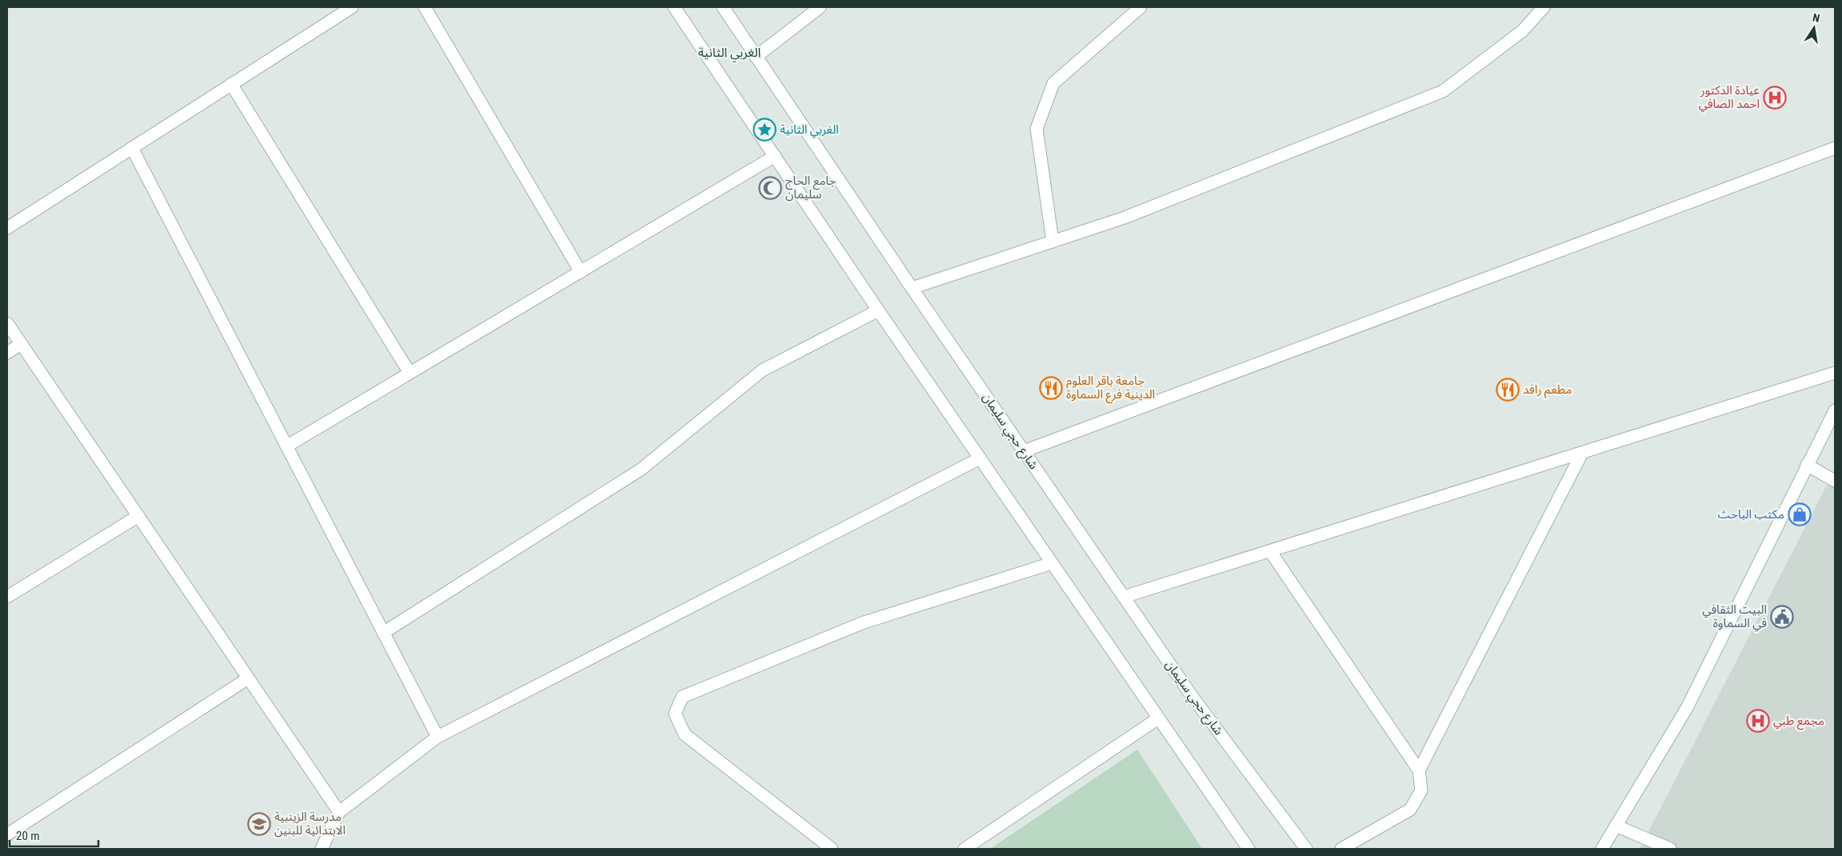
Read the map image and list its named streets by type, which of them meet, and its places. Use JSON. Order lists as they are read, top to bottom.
{
  "streets": {
    "street": ["شارع حجي سليمان"]
  },
  "districts": ["الغربي الثانية"],
  "places": {
    "hospital": ["عيادة الدكتور احمد الصافي", "مجمع طبي"],
    "place": ["الغربي الثانية"],
    "mosque": ["جامع الحاج سليمان"],
    "restaurant": ["جامعة باقر العلوم الدينية فرع السماوة", "مطعم رافد"],
    "shop": ["مكتب الباحث"],
    "public building": ["البيت الثقافي في السماوة"],
    "school or university": ["مدرسة الزينبية الابتدائية للبنين"]
  },
  "scale_bar": "20 m",
  "north": "top"
}
